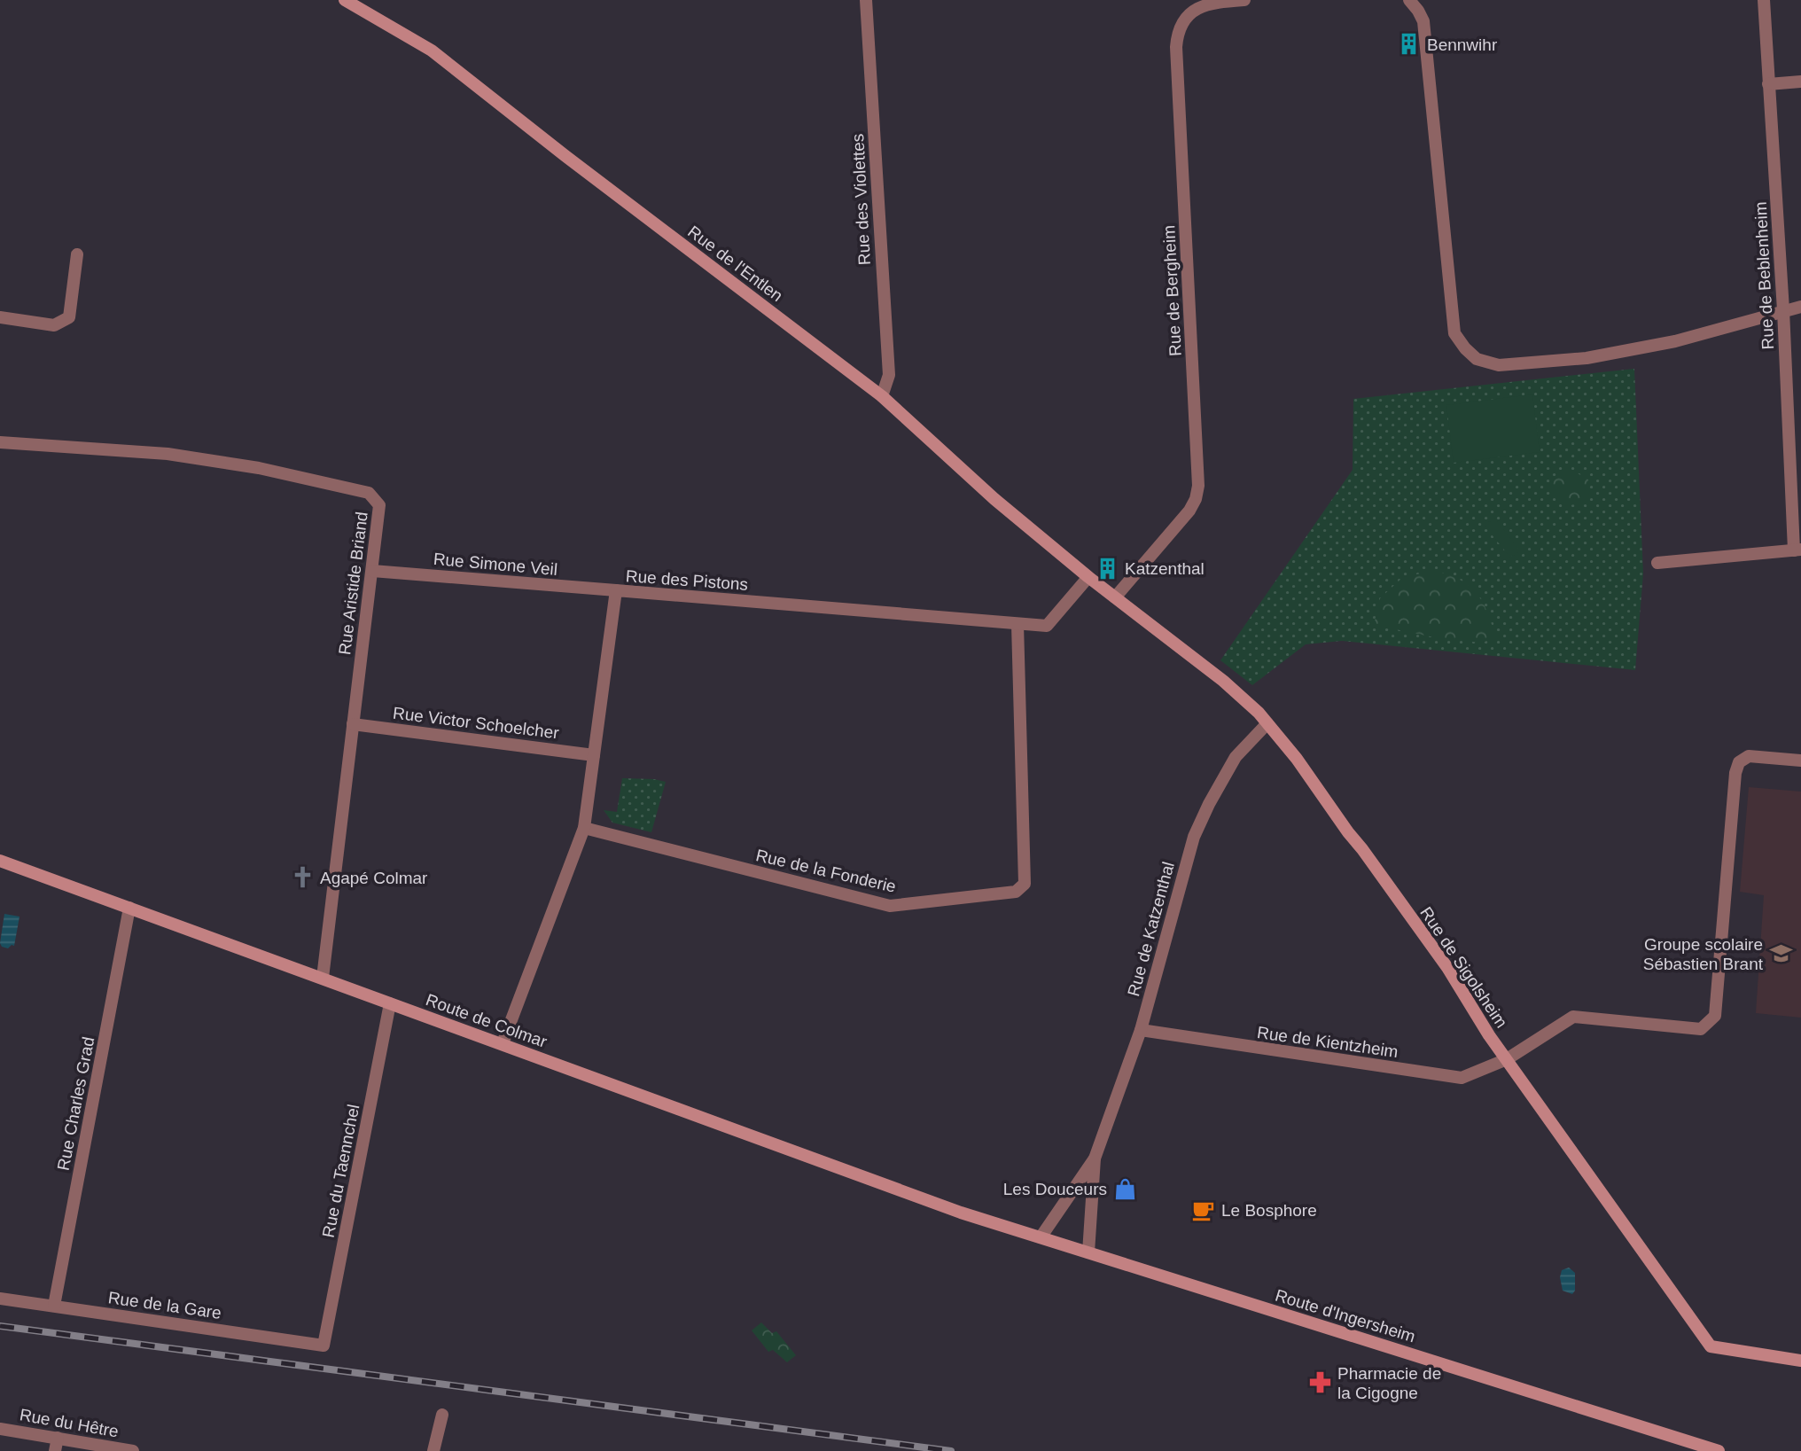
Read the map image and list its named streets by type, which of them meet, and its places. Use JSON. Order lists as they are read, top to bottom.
{
  "streets": {
    "street": [
      "Rue des Violettes",
      "Rue de l'Entlen",
      "Rue de Beblenheim",
      "Rue de Bergheim",
      "Rue Simone Veil",
      "Rue des Pistons",
      "Rue Aristide Briand",
      "Rue Victor Schoelcher",
      "Rue de la Fonderie",
      "Rue de Katzenthal",
      "Rue de Sigolsheim",
      "Route de Colmar",
      "Rue de Kientzheim",
      "Rue Charles Grad",
      "Rue du Taennchel",
      "Rue de la Gare",
      "Route d'Ingersheim",
      "Rue du Hêtre"
    ]
  },
  "crossings": [
    ["Rue des Violettes", "Rue de l'Entlen"],
    ["Rue de l'Entlen", "Rue des Pistons"],
    ["Rue de l'Entlen", "Rue de Sigolsheim"],
    ["Rue de Bergheim", "Rue de Sigolsheim"],
    ["Rue Simone Veil", "Rue des Pistons"],
    ["Rue Simone Veil", "Rue Aristide Briand"],
    ["Rue des Pistons", "Rue Victor Schoelcher"],
    ["Rue des Pistons", "Rue de la Fonderie"],
    ["Rue des Pistons", "Rue de Sigolsheim"],
    ["Rue Aristide Briand", "Rue Victor Schoelcher"],
    ["Rue Aristide Briand", "Route de Colmar"],
    ["Rue de Katzenthal", "Rue de Sigolsheim"],
    ["Rue de Katzenthal", "Rue de Kientzheim"],
    ["Rue de Katzenthal", "Route d'Ingersheim"],
    ["Rue de Sigolsheim", "Rue de Kientzheim"],
    ["Route de Colmar", "Rue Charles Grad"],
    ["Route de Colmar", "Rue du Taennchel"],
    ["Route de Colmar", "Route d'Ingersheim"],
    ["Rue Charles Grad", "Rue de la Gare"],
    ["Rue du Taennchel", "Rue de la Gare"]
  ],
  "places": {
    "building": ["Bennwihr", "Katzenthal"],
    "church": ["Agapé Colmar"],
    "school or university": ["Groupe scolaire Sébastien Brant"],
    "shop": ["Les Douceurs"],
    "cafe": ["Le Bosphore"],
    "pharmacy": ["Pharmacie de la Cigogne"]
  }
}
